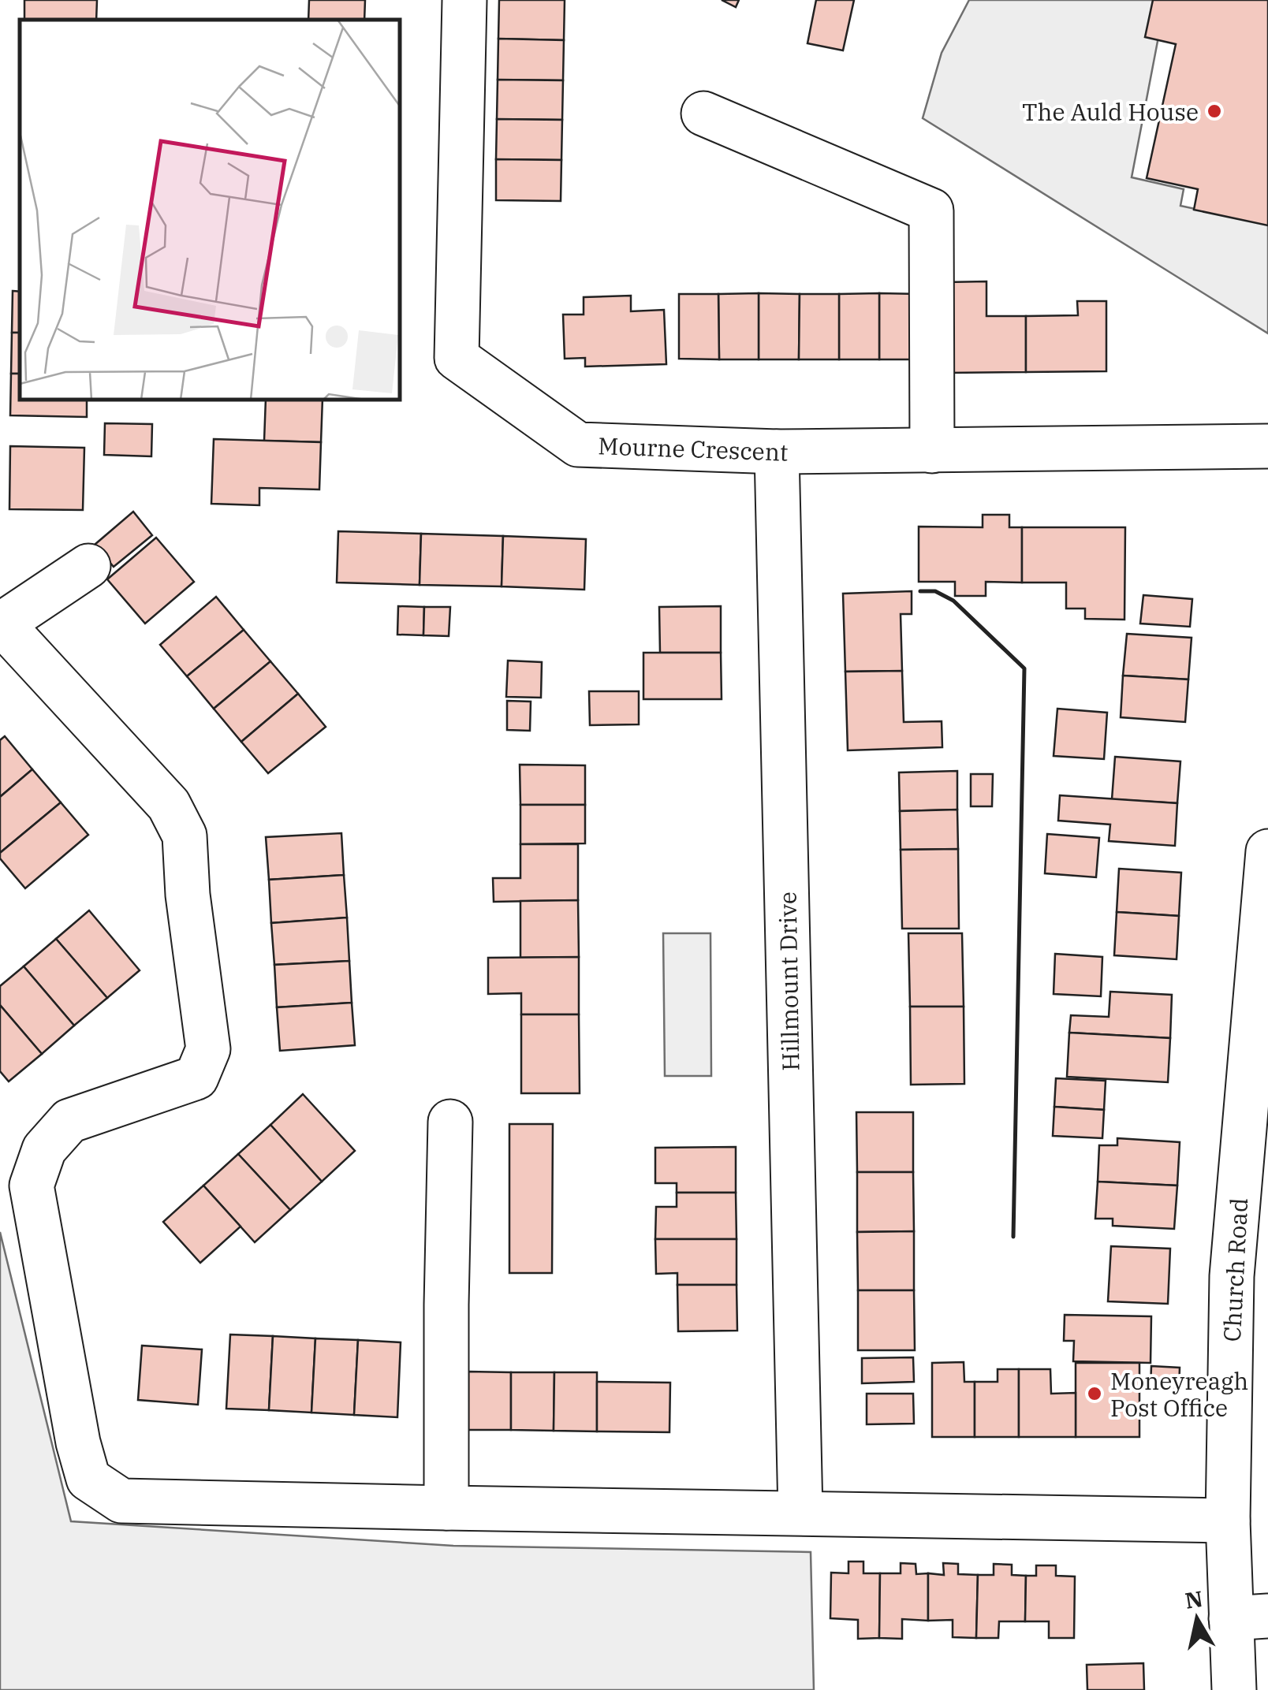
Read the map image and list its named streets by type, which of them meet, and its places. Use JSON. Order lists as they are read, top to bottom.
{
  "streets": {
    "street": ["Mourne Crescent", "Hillmount Drive", "Church Road"]
  },
  "crossings": [
    ["Mourne Crescent", "Hillmount Drive"]
  ],
  "places": ["The Auld House", "Moneyreagh Post Office"],
  "north": "top"
}
